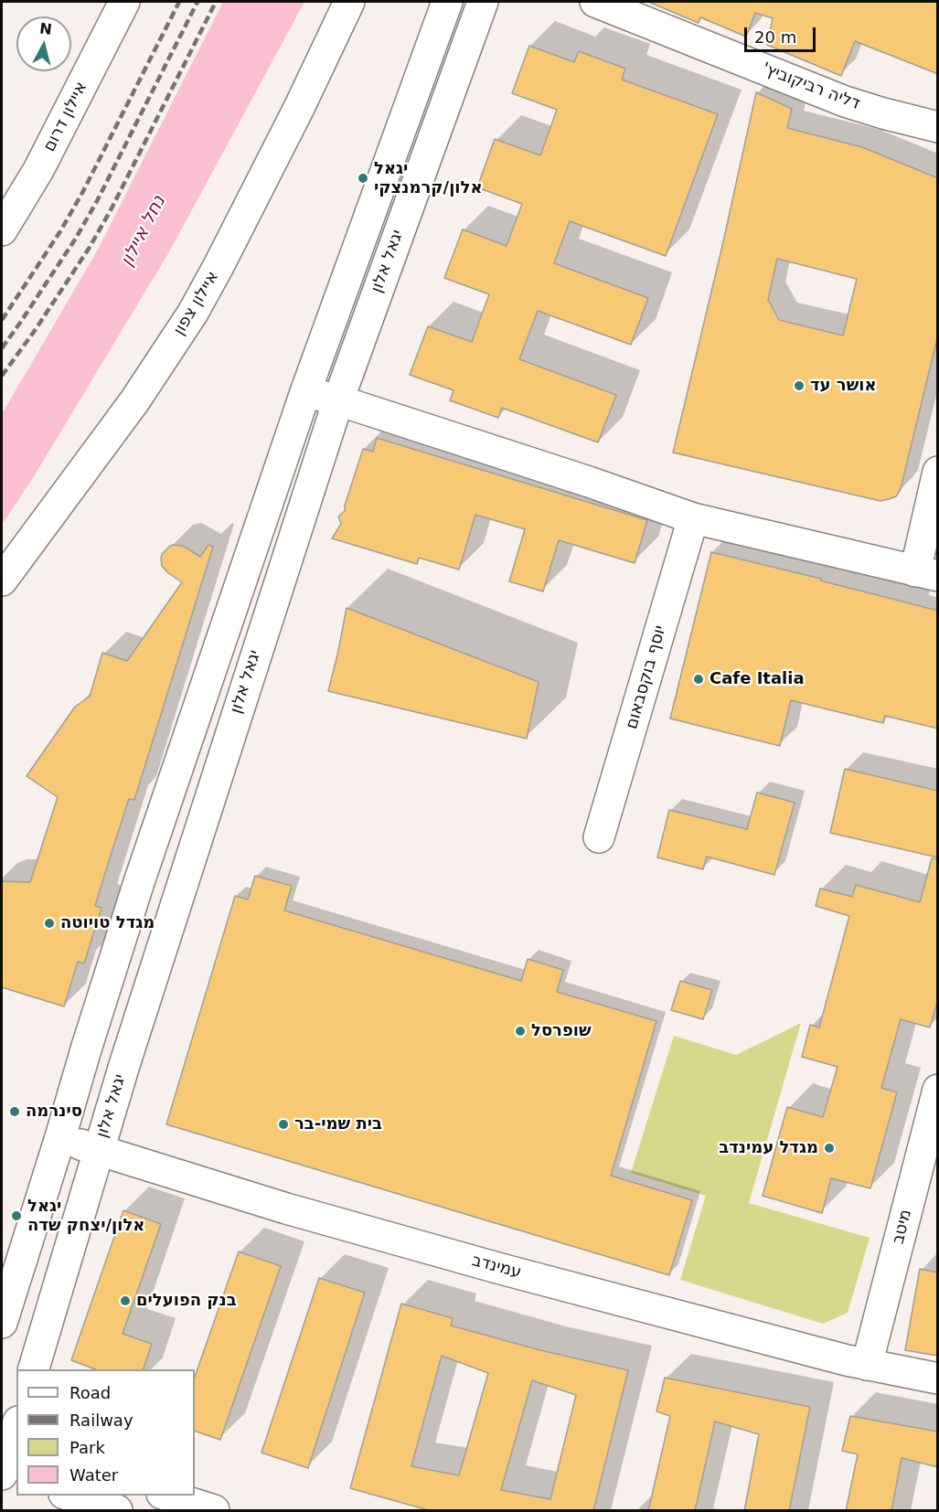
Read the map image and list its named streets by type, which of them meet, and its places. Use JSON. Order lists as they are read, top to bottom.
{
  "streets": {
    "main road": [
      "'דליה רביקוביץ",
      "איילון דרום",
      "יגאל אלון",
      "איילון צפון",
      "יוסף בוקסבאום",
      "מיטב",
      "עמינדב"
    ]
  },
  "crossings": [
    ["יגאל אלון", "עמינדב"],
    ["מיטב", "עמינדב"]
  ],
  "water": ["נחל איילון"],
  "places": [
    "יגאל אלון/קרמנצקי",
    "אושר עד",
    "Cafe Italia",
    "מגדל טויוטה",
    "שופרסל",
    "סינרמה",
    "בית שמי-בר",
    "מגדל עמינדב",
    "יגאל אלון/יצחק שדה",
    "בנק הפועלים"
  ],
  "legend": [
    "Road",
    "Railway",
    "Park",
    "Water"
  ],
  "scale_bar": "20 m",
  "north": "top"
}
